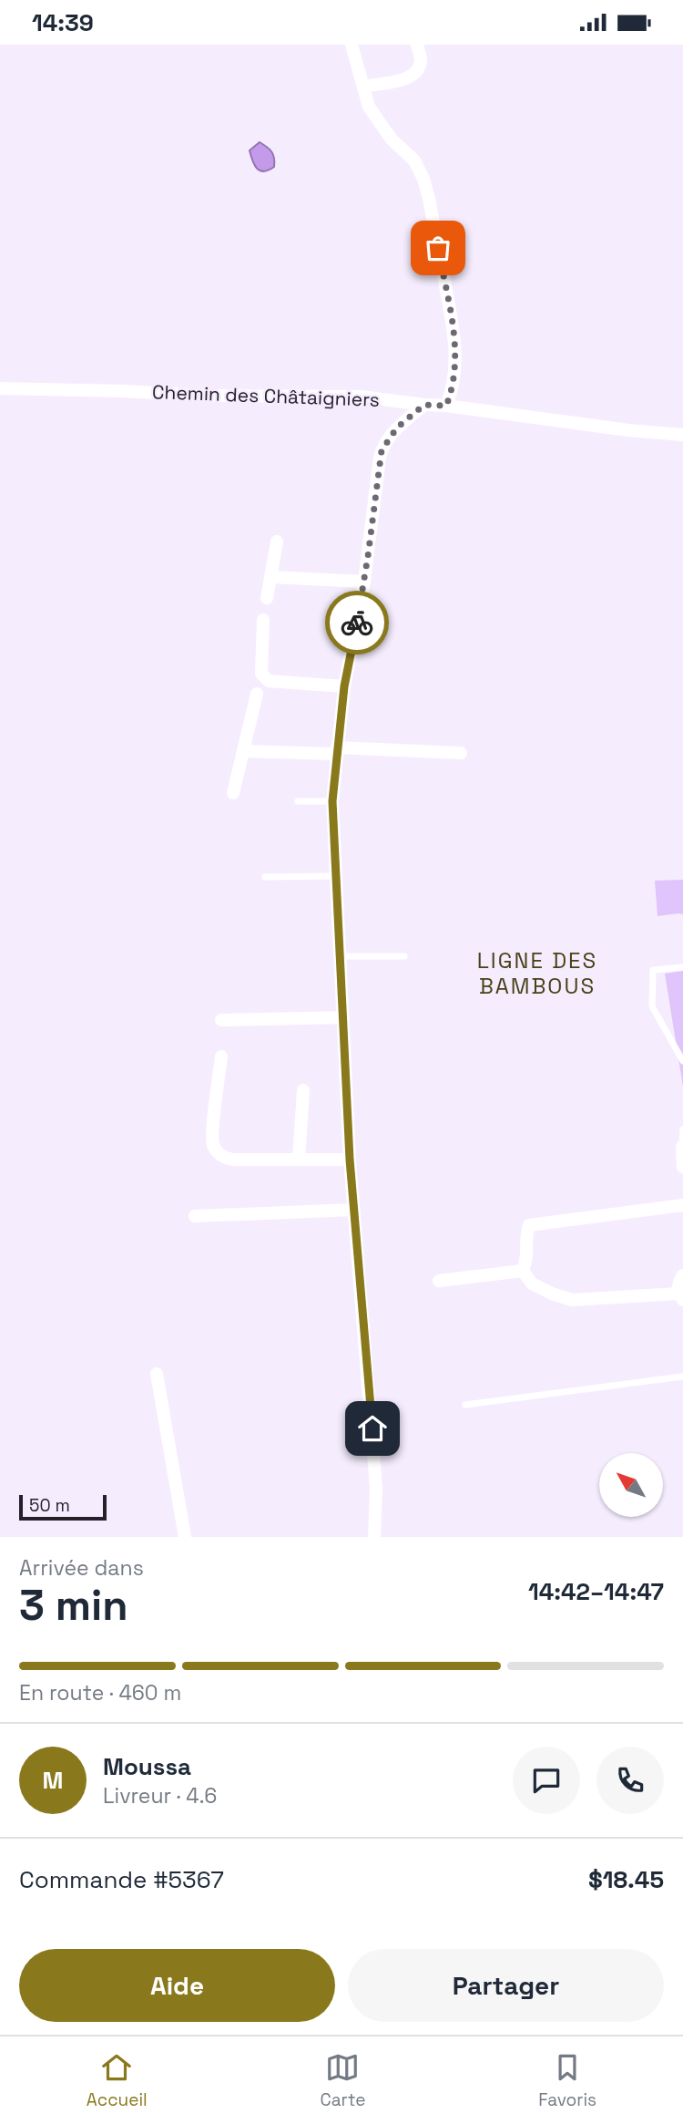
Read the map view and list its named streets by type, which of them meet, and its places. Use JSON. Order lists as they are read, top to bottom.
{
  "streets": {
    "street": ["Chemin des Châtaigniers"]
  },
  "districts": ["LIGNE DES BAMBOUS"],
  "scale_bar": "50 m",
  "north": "top left",
  "page": {
    "status": "14:39",
    "scale": "50 m",
    "heading": ["3 min", "Arrivée dans", "14:42–14:47"],
    "panel": [
      "Moussa",
      "Livreur · 4.6",
      "Commande #5367",
      "$18.45"
    ],
    "bar": "En route · 460 m",
    "round": "M",
    "buttons": ["Aide", "Partager"],
    "tabs": ["Accueil", "Carte", "Favoris"]
  }
}
